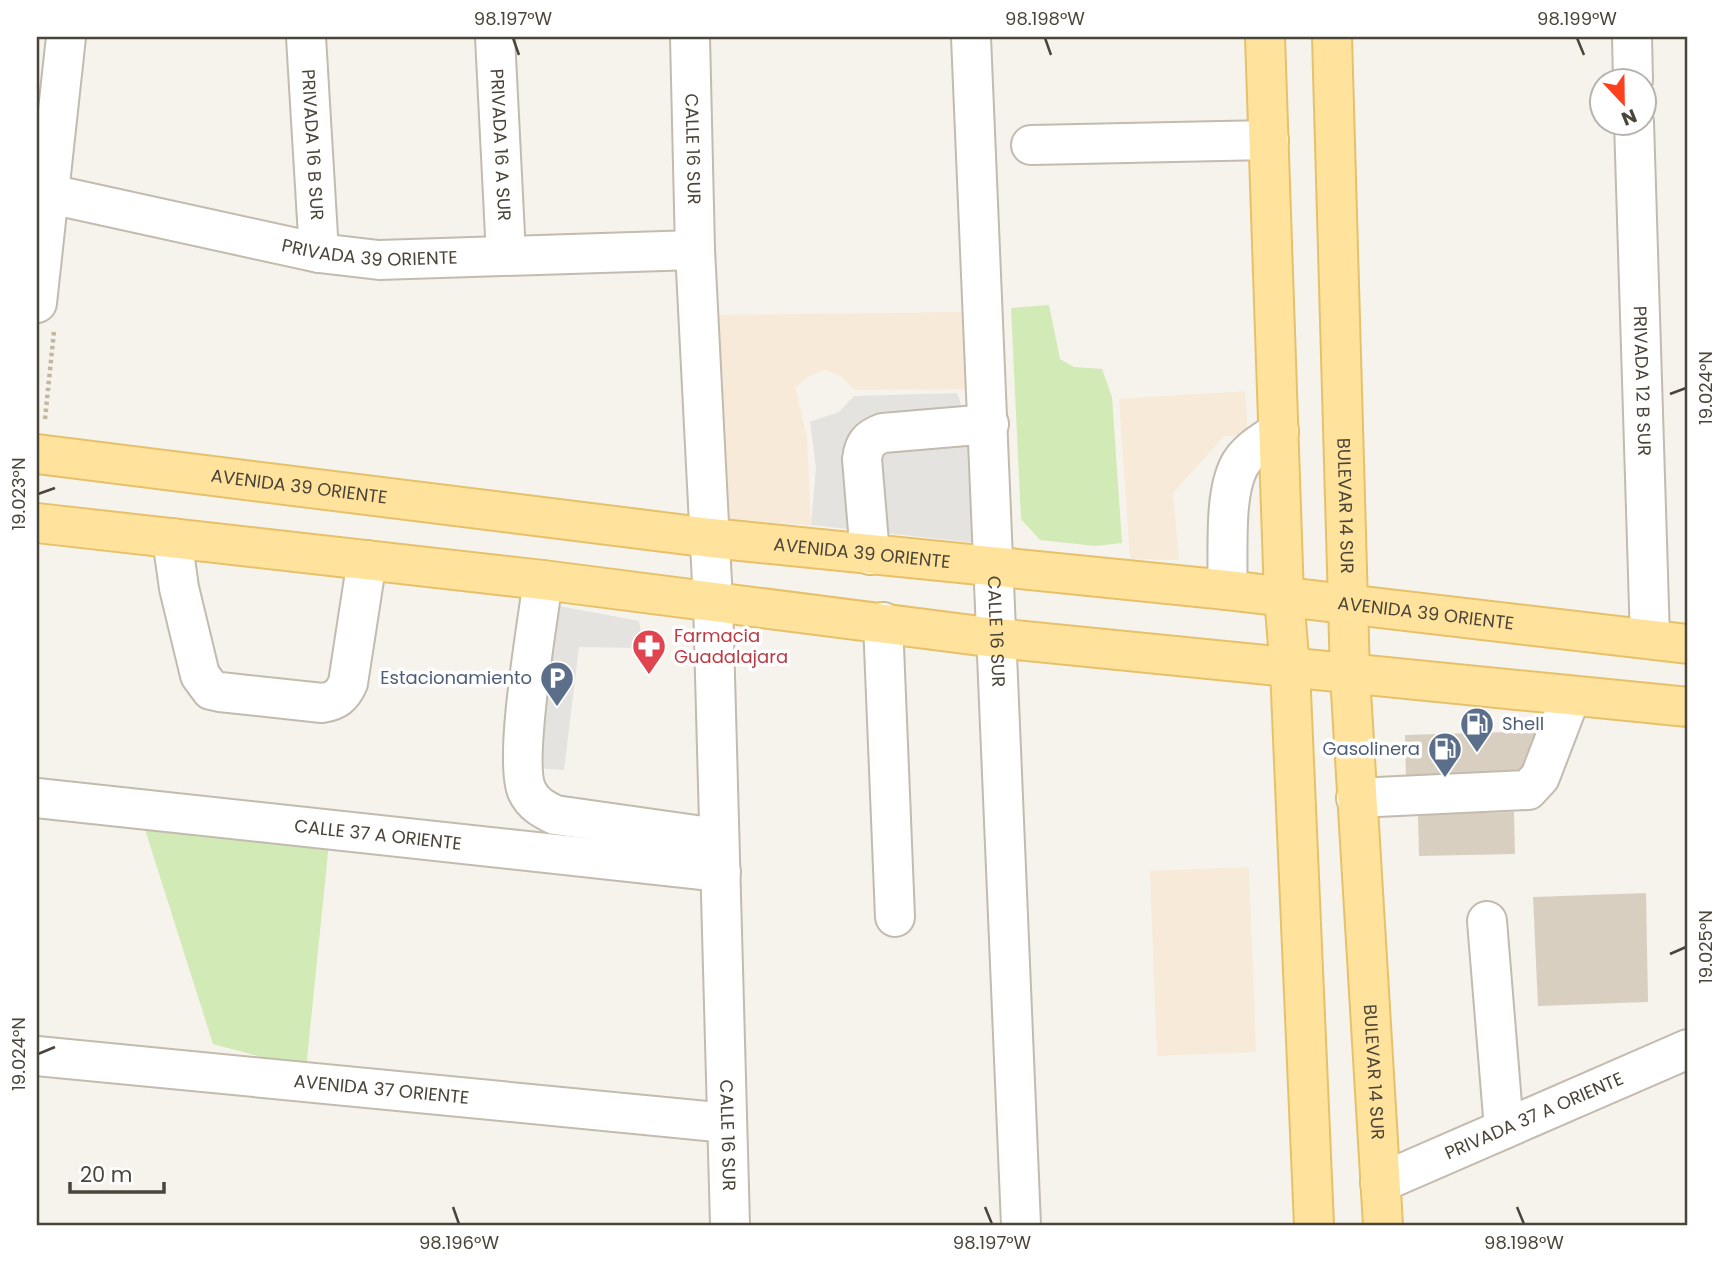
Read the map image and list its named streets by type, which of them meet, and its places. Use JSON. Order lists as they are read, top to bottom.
{
  "streets": {
    "main road": ["AVENIDA 39 ORIENTE", "BULEVAR 14 SUR"],
    "street": [
      "PRIVADA 16 B SUR",
      "PRIVADA 16 A SUR",
      "CALLE 16 SUR",
      "PRIVADA 39 ORIENTE",
      "PRIVADA 12 B SUR",
      "CALLE 37 A ORIENTE",
      "AVENIDA 37 ORIENTE",
      "PRIVADA 37 A ORIENTE"
    ]
  },
  "crossings": [
    ["PRIVADA 16 B SUR", "PRIVADA 39 ORIENTE"],
    ["PRIVADA 16 A SUR", "PRIVADA 39 ORIENTE"],
    ["CALLE 16 SUR", "PRIVADA 39 ORIENTE"],
    ["CALLE 16 SUR", "AVENIDA 39 ORIENTE"],
    ["CALLE 16 SUR", "CALLE 37 A ORIENTE"],
    ["CALLE 16 SUR", "AVENIDA 37 ORIENTE"],
    ["PRIVADA 12 B SUR", "AVENIDA 39 ORIENTE"],
    ["AVENIDA 39 ORIENTE", "BULEVAR 14 SUR"],
    ["BULEVAR 14 SUR", "PRIVADA 37 A ORIENTE"]
  ],
  "places": {
    "pharmacy": ["Farmacia Guadalajara"],
    "parking": ["Estacionamiento"],
    "fuel station": ["Shell", "Gasolinera"]
  },
  "scale_bar": "20 m",
  "north": "bottom",
  "coordinates": [
    "98.197°W",
    "98.198°W",
    "98.199°W",
    "19.024°N",
    "19.023°N",
    "19.025°N",
    "98.196°W"
  ]
}
